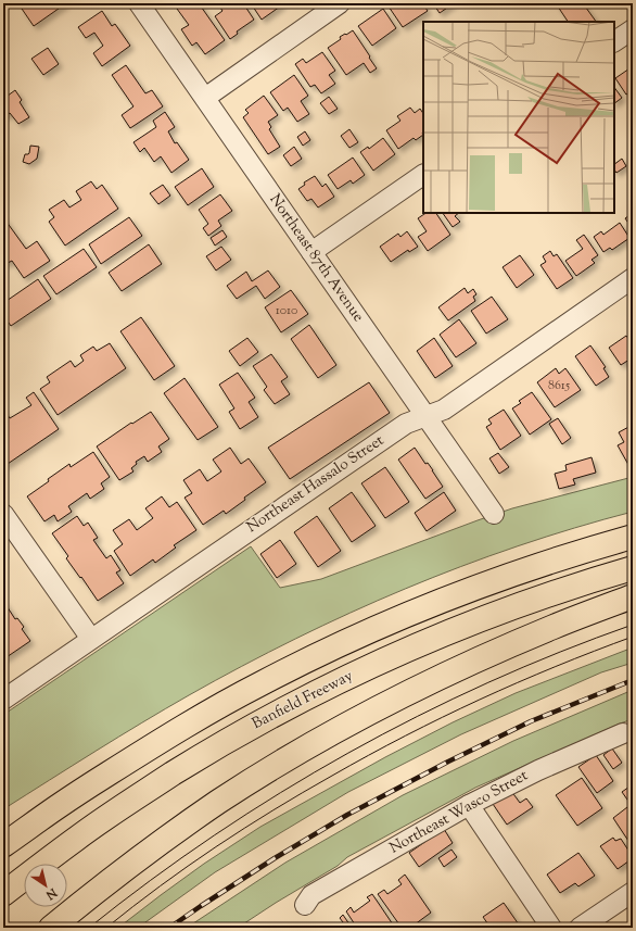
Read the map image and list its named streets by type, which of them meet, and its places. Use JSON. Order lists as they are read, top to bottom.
{
  "streets": {
    "highway": ["Banfield Freeway"],
    "street": ["Northeast 87th Avenue", "Northeast Hassalo Street", "Northeast Wasco Street"]
  },
  "crossings": [
    ["Northeast 87th Avenue", "Northeast Hassalo Street"]
  ],
  "house_numbers": ["1010", "8615"],
  "north": "bottom right"
}
